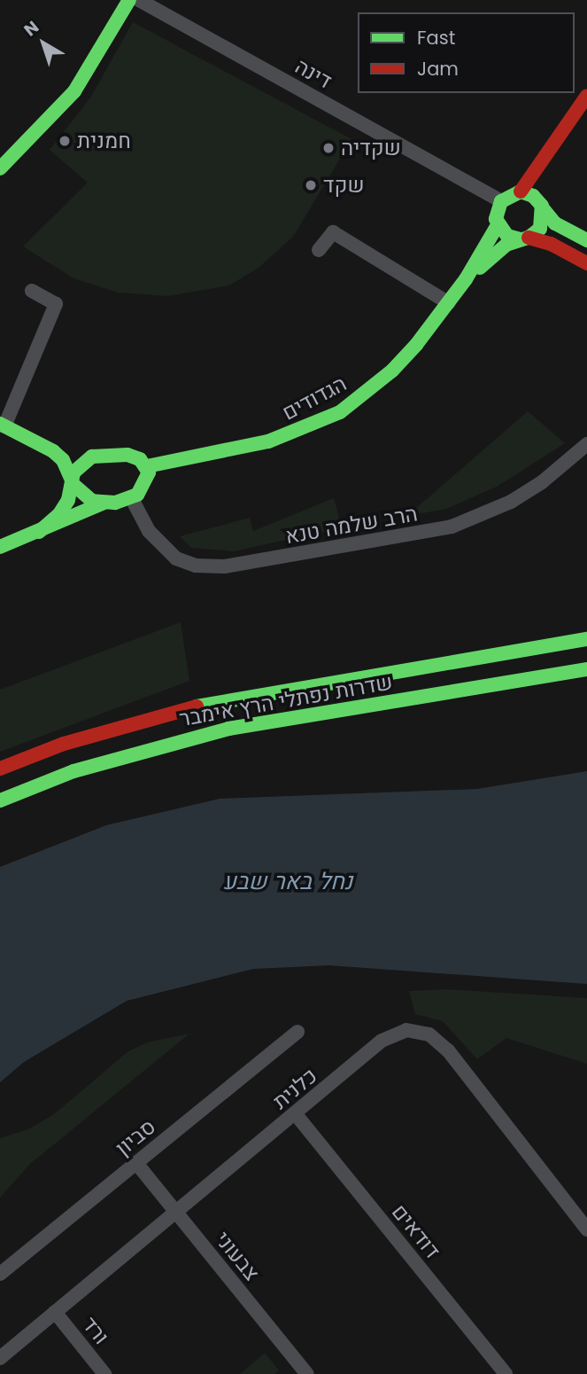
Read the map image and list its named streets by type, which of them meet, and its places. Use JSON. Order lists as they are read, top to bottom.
{
  "streets": {
    "street": [
      "דינה",
      "הגדודים",
      "הרב שלמה טנא",
      "שדרות נפתלי הרץ אימבר",
      "כלנית",
      "סביון",
      "דודאים",
      "צבעוני",
      "ורד"
    ]
  },
  "crossings": [
    ["דינה", "הגדודים"],
    ["הגדודים", "הרב שלמה טנא"],
    ["כלנית", "דודאים"],
    ["כלנית", "צבעוני"],
    ["כלנית", "ורד"],
    ["סביון", "צבעוני"]
  ],
  "water": ["נחל באר שבע"],
  "places": ["חמנית", "שקדיה", "שקד"],
  "legend": ["Fast", "Jam"],
  "north": "top left"
}
